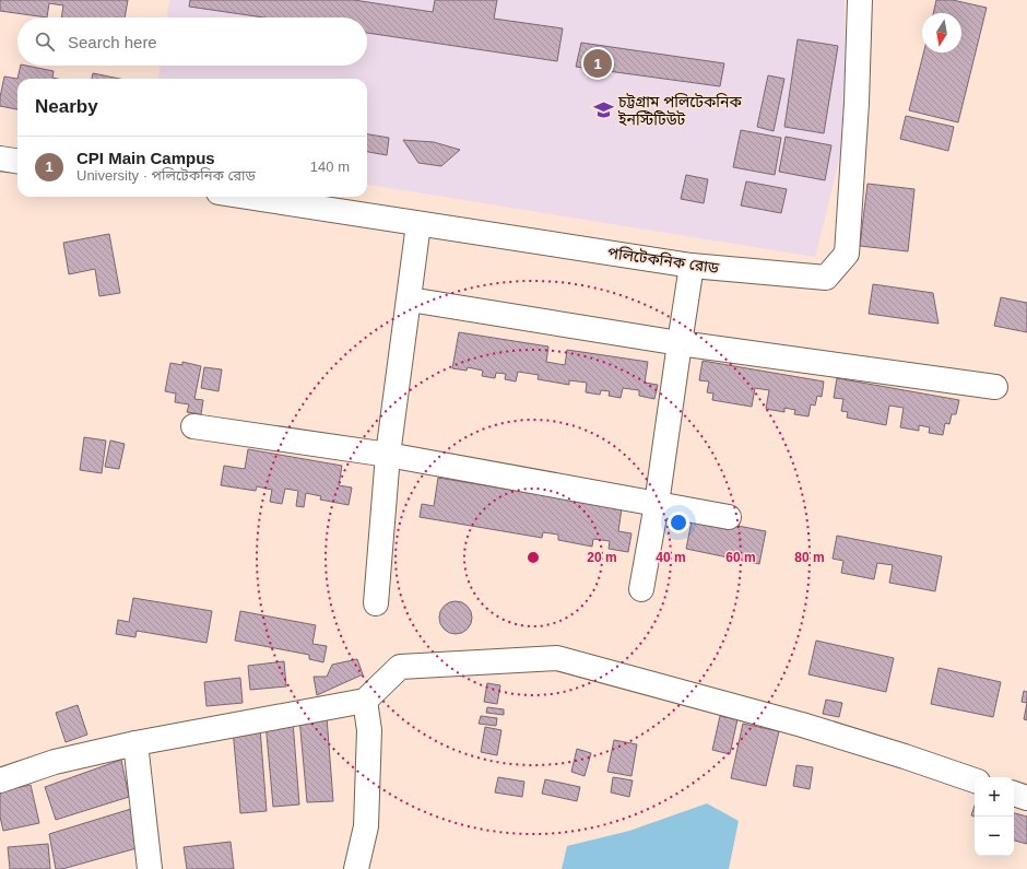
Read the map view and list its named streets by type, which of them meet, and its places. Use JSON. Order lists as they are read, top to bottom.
{
  "streets": {
    "street": ["পলিটেকনিক রোড"]
  },
  "places": {
    "school or university": ["চট্টগ্রাম পলিটেকনিক ইনস্টিটিউট"]
  },
  "north": "bottom",
  "page": {
    "search": "Search here",
    "pins": "1",
    "heading": "Nearby",
    "list": [
      {
        "mark": "1",
        "name": "CPI Main Campus",
        "note": "University · পলিটেকনিক রোড",
        "value": "140 m"
      }
    ],
    "map_buttons": ["+", "−"]
  },
  "rings": [
    "20 m",
    "40 m",
    "60 m",
    "80 m"
  ]
}
